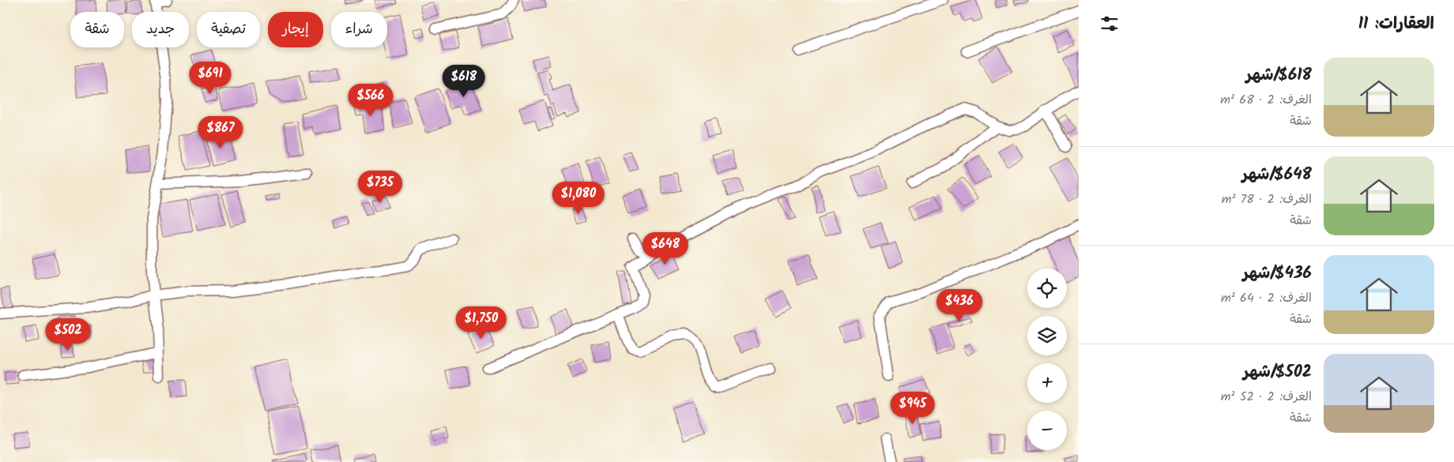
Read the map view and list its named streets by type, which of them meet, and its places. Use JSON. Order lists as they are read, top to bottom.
{
  "page": {
    "heading": "العقارات: 11",
    "chip": [
      "شراء",
      "إيجار",
      "تصفية",
      "جديد",
      "شقة"
    ],
    "list": [
      {
        "name": "$618/شهر",
        "note": "الغرف: 2 · 68 m² · شقة"
      },
      {
        "name": "$648/شهر",
        "note": "الغرف: 2 · 78 m² · شقة"
      },
      {
        "name": "$436/شهر",
        "note": "الغرف: 2 · 64 m² · شقة"
      },
      {
        "name": "$502/شهر",
        "note": "الغرف: 2 · 52 m² · شقة"
      }
    ],
    "price": [
      "$691",
      "$618",
      "$566",
      "$867",
      "$735",
      "$1,080",
      "$648",
      "$436",
      "$1,750",
      "$502",
      "$945"
    ],
    "map_buttons": ["+", "−"]
  }
}
